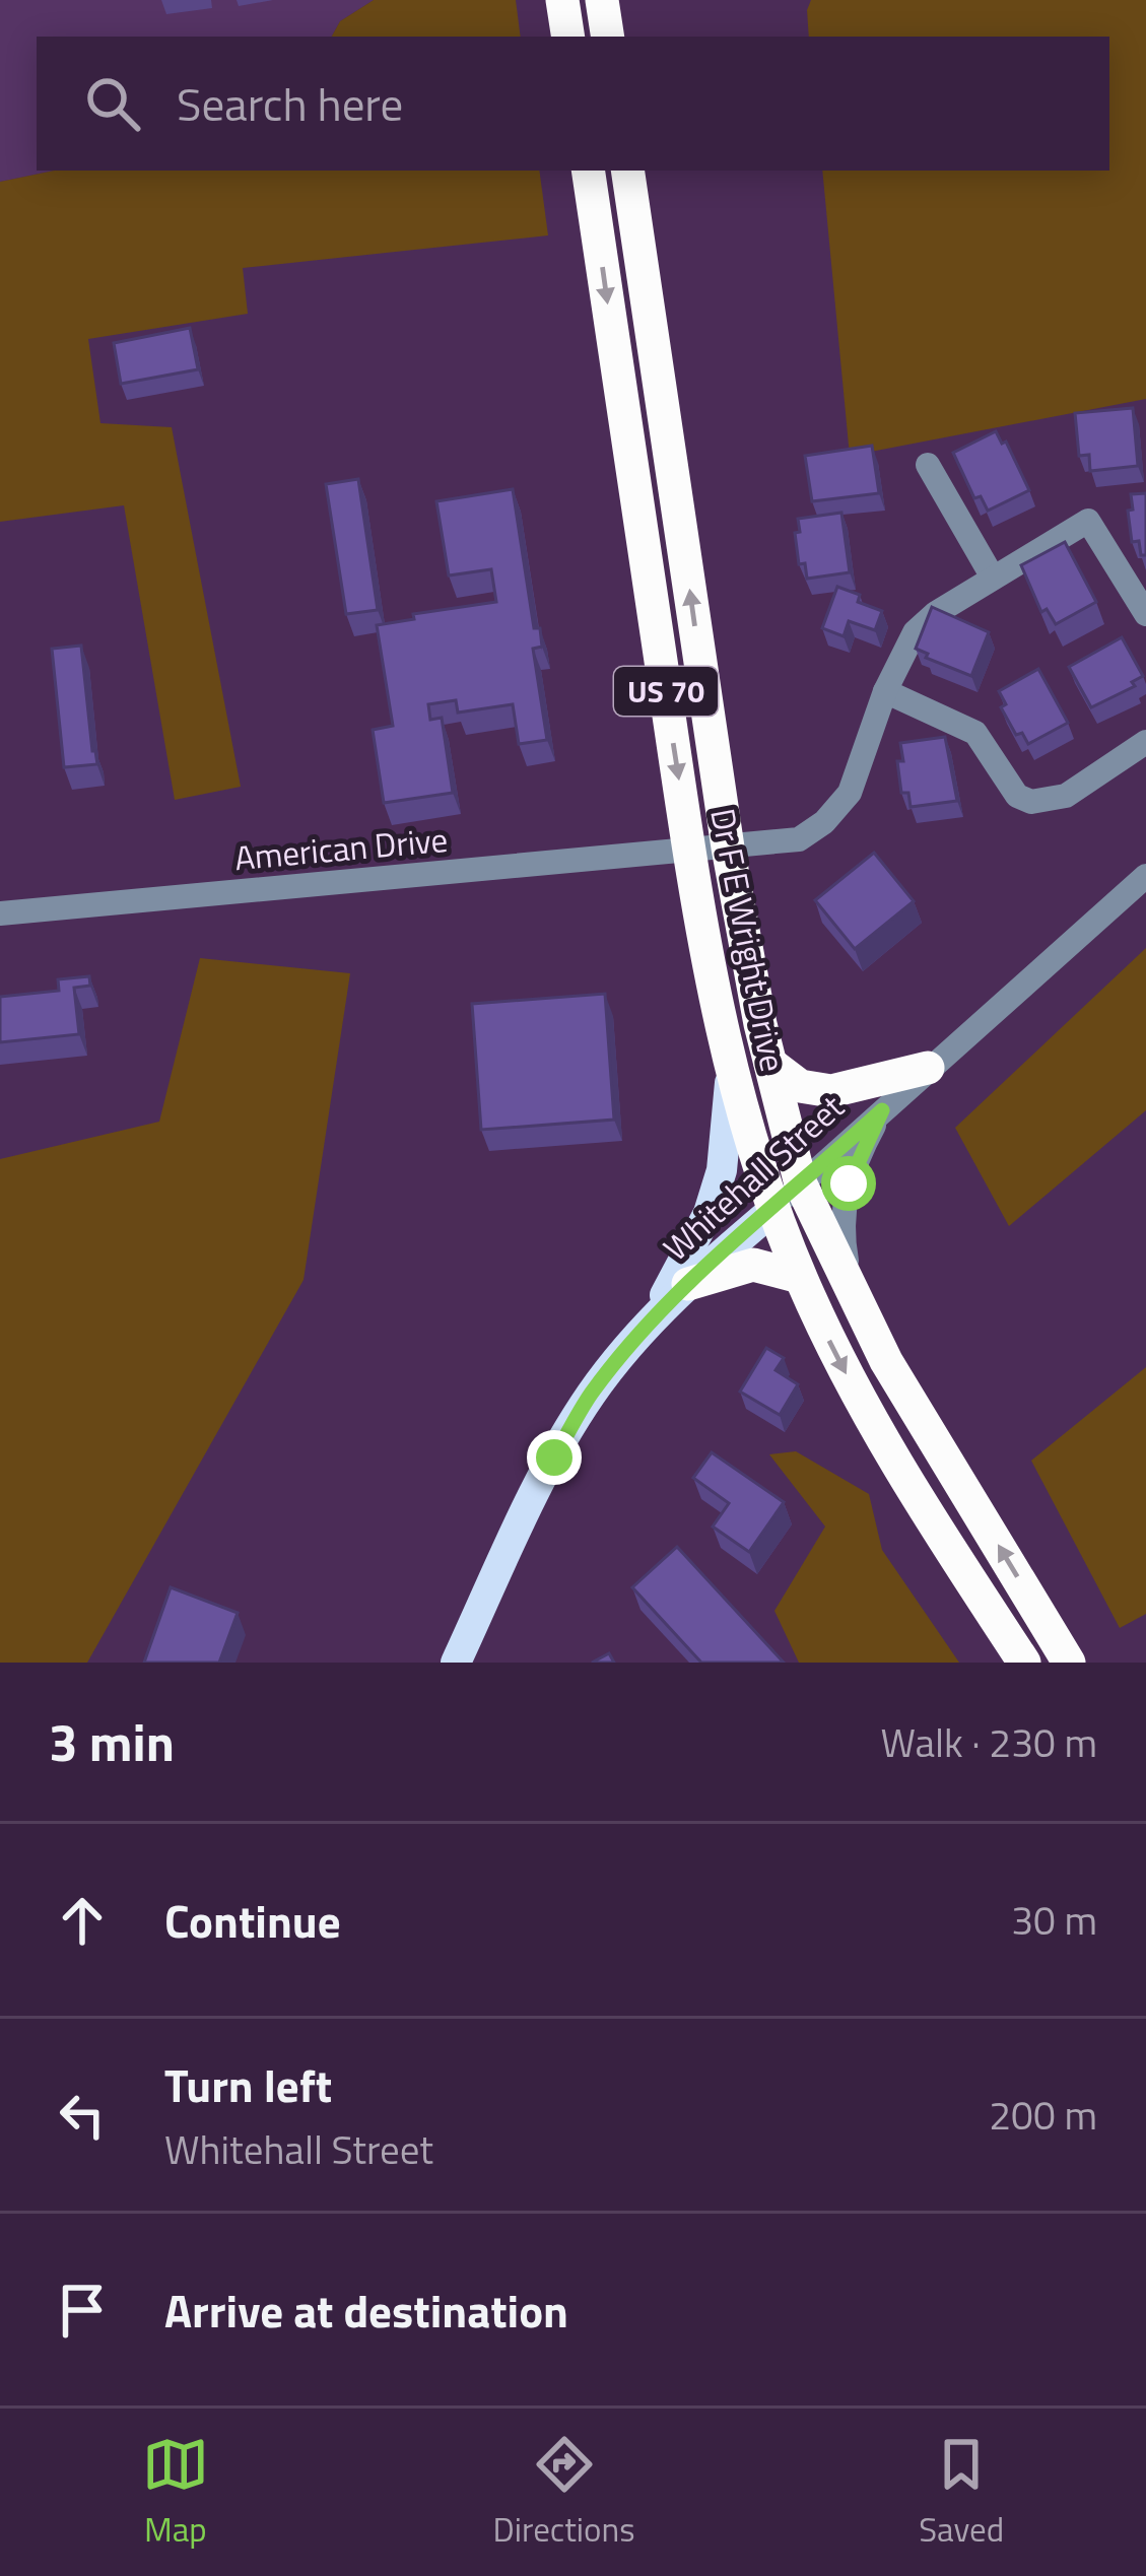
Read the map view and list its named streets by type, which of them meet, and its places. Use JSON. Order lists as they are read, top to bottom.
{
  "streets": {
    "highway": ["US 70", "Dr F E Wright Drive"],
    "main road": ["Whitehall Street"],
    "street": ["American Drive"]
  },
  "crossings": [
    ["US 70", "American Drive"],
    ["US 70", "Whitehall Street"],
    ["American Drive", "Dr F E Wright Drive"],
    ["Dr F E Wright Drive", "Whitehall Street"]
  ],
  "page": {
    "search": "Search here",
    "heading": ["3 min", "Walk · 230 m"],
    "list": [
      ["Continue", "30 m"],
      ["Turn left", "Whitehall Street", "200 m"],
      "Arrive at destination"
    ],
    "nav": ["Map", "Directions", "Saved"]
  }
}
